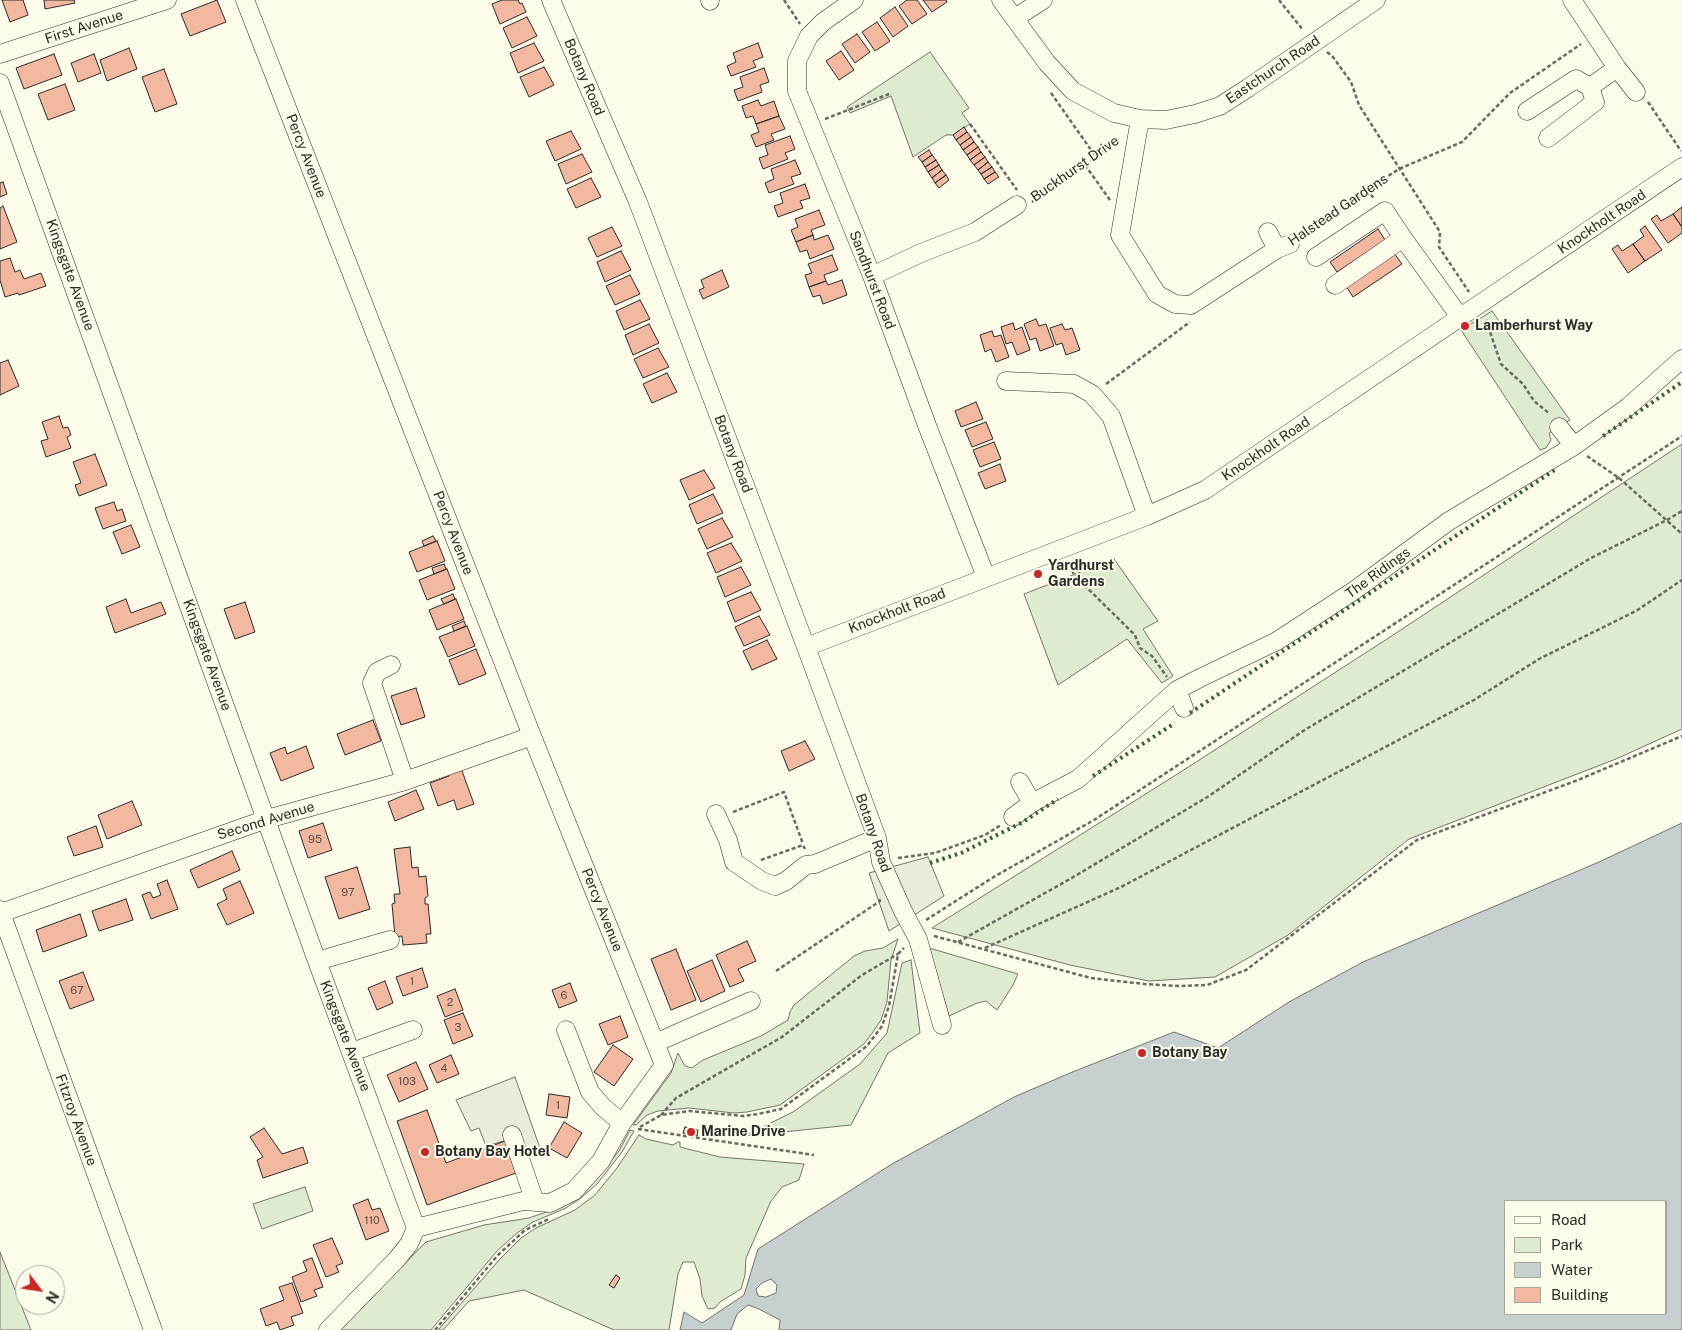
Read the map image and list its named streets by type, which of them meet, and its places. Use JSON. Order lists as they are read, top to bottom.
{
  "streets": {
    "street": [
      "First Avenue",
      "Eastchurch Road",
      "Botany Road",
      "Percy Avenue",
      "Buckhurst Drive",
      "Halstead Gardens",
      "Knockholt Road",
      "Kingsgate Avenue",
      "Sandhurst Road",
      "The Ridings",
      "Second Avenue",
      "Fitzroy Avenue"
    ]
  },
  "crossings": [
    ["Eastchurch Road", "Buckhurst Drive"],
    ["Botany Road", "Knockholt Road"],
    ["Percy Avenue", "Second Avenue"],
    ["Buckhurst Drive", "Sandhurst Road"],
    ["Knockholt Road", "Sandhurst Road"],
    ["Kingsgate Avenue", "Second Avenue"],
    ["Second Avenue", "Fitzroy Avenue"]
  ],
  "places": [
    "Lamberhurst Way",
    "Yardhurst Gardens",
    "Botany Bay",
    "Marine Drive",
    "Botany Bay Hotel"
  ],
  "house_numbers": [
    "95",
    "97",
    "1",
    "67",
    "6",
    "2",
    "3",
    "4",
    "103",
    "1",
    "110"
  ],
  "legend": [
    "Road",
    "Park",
    "Water",
    "Building"
  ],
  "north": "bottom right"
}
